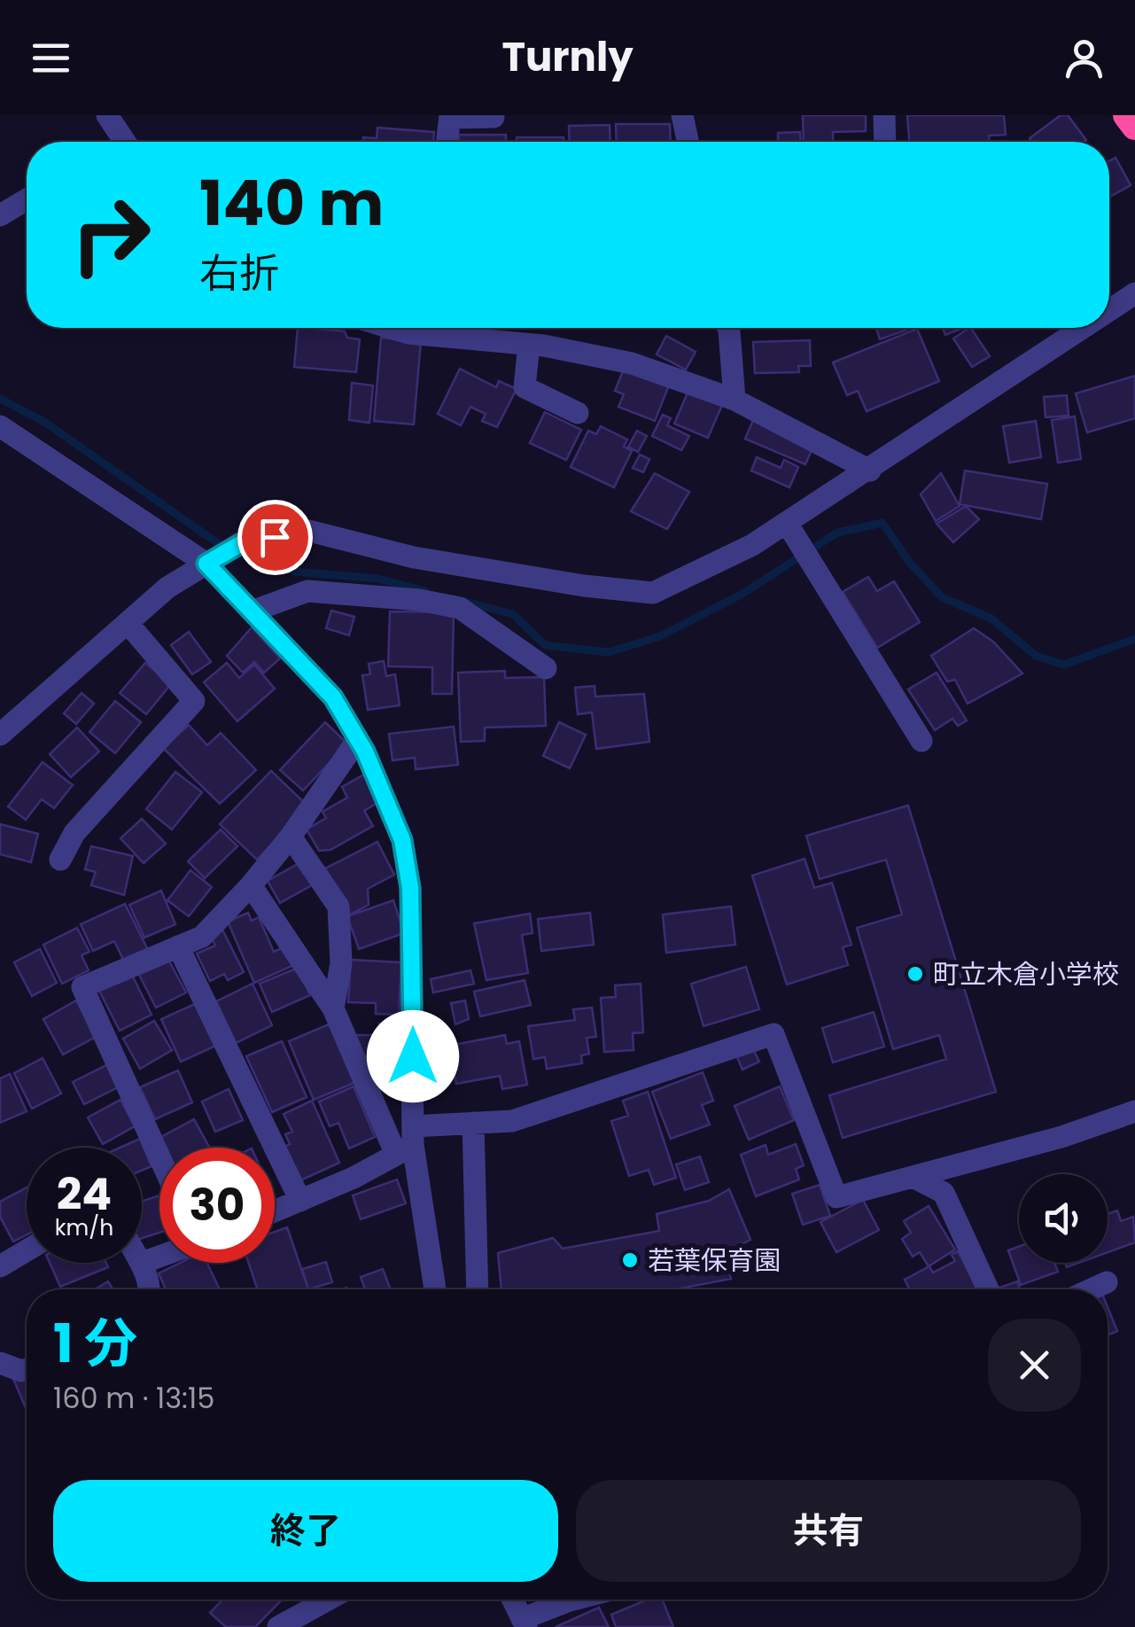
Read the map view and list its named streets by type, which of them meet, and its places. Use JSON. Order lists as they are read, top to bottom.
{
  "places": ["町立木倉小学校", "若葉保育園"],
  "page": {
    "header": "Turnly",
    "turn": ["140 m", "右折"],
    "speed": "24 km/h",
    "limit": "30",
    "heading": ["1 分", "160 m · 13:15"],
    "buttons": ["終了", "共有"]
  }
}
